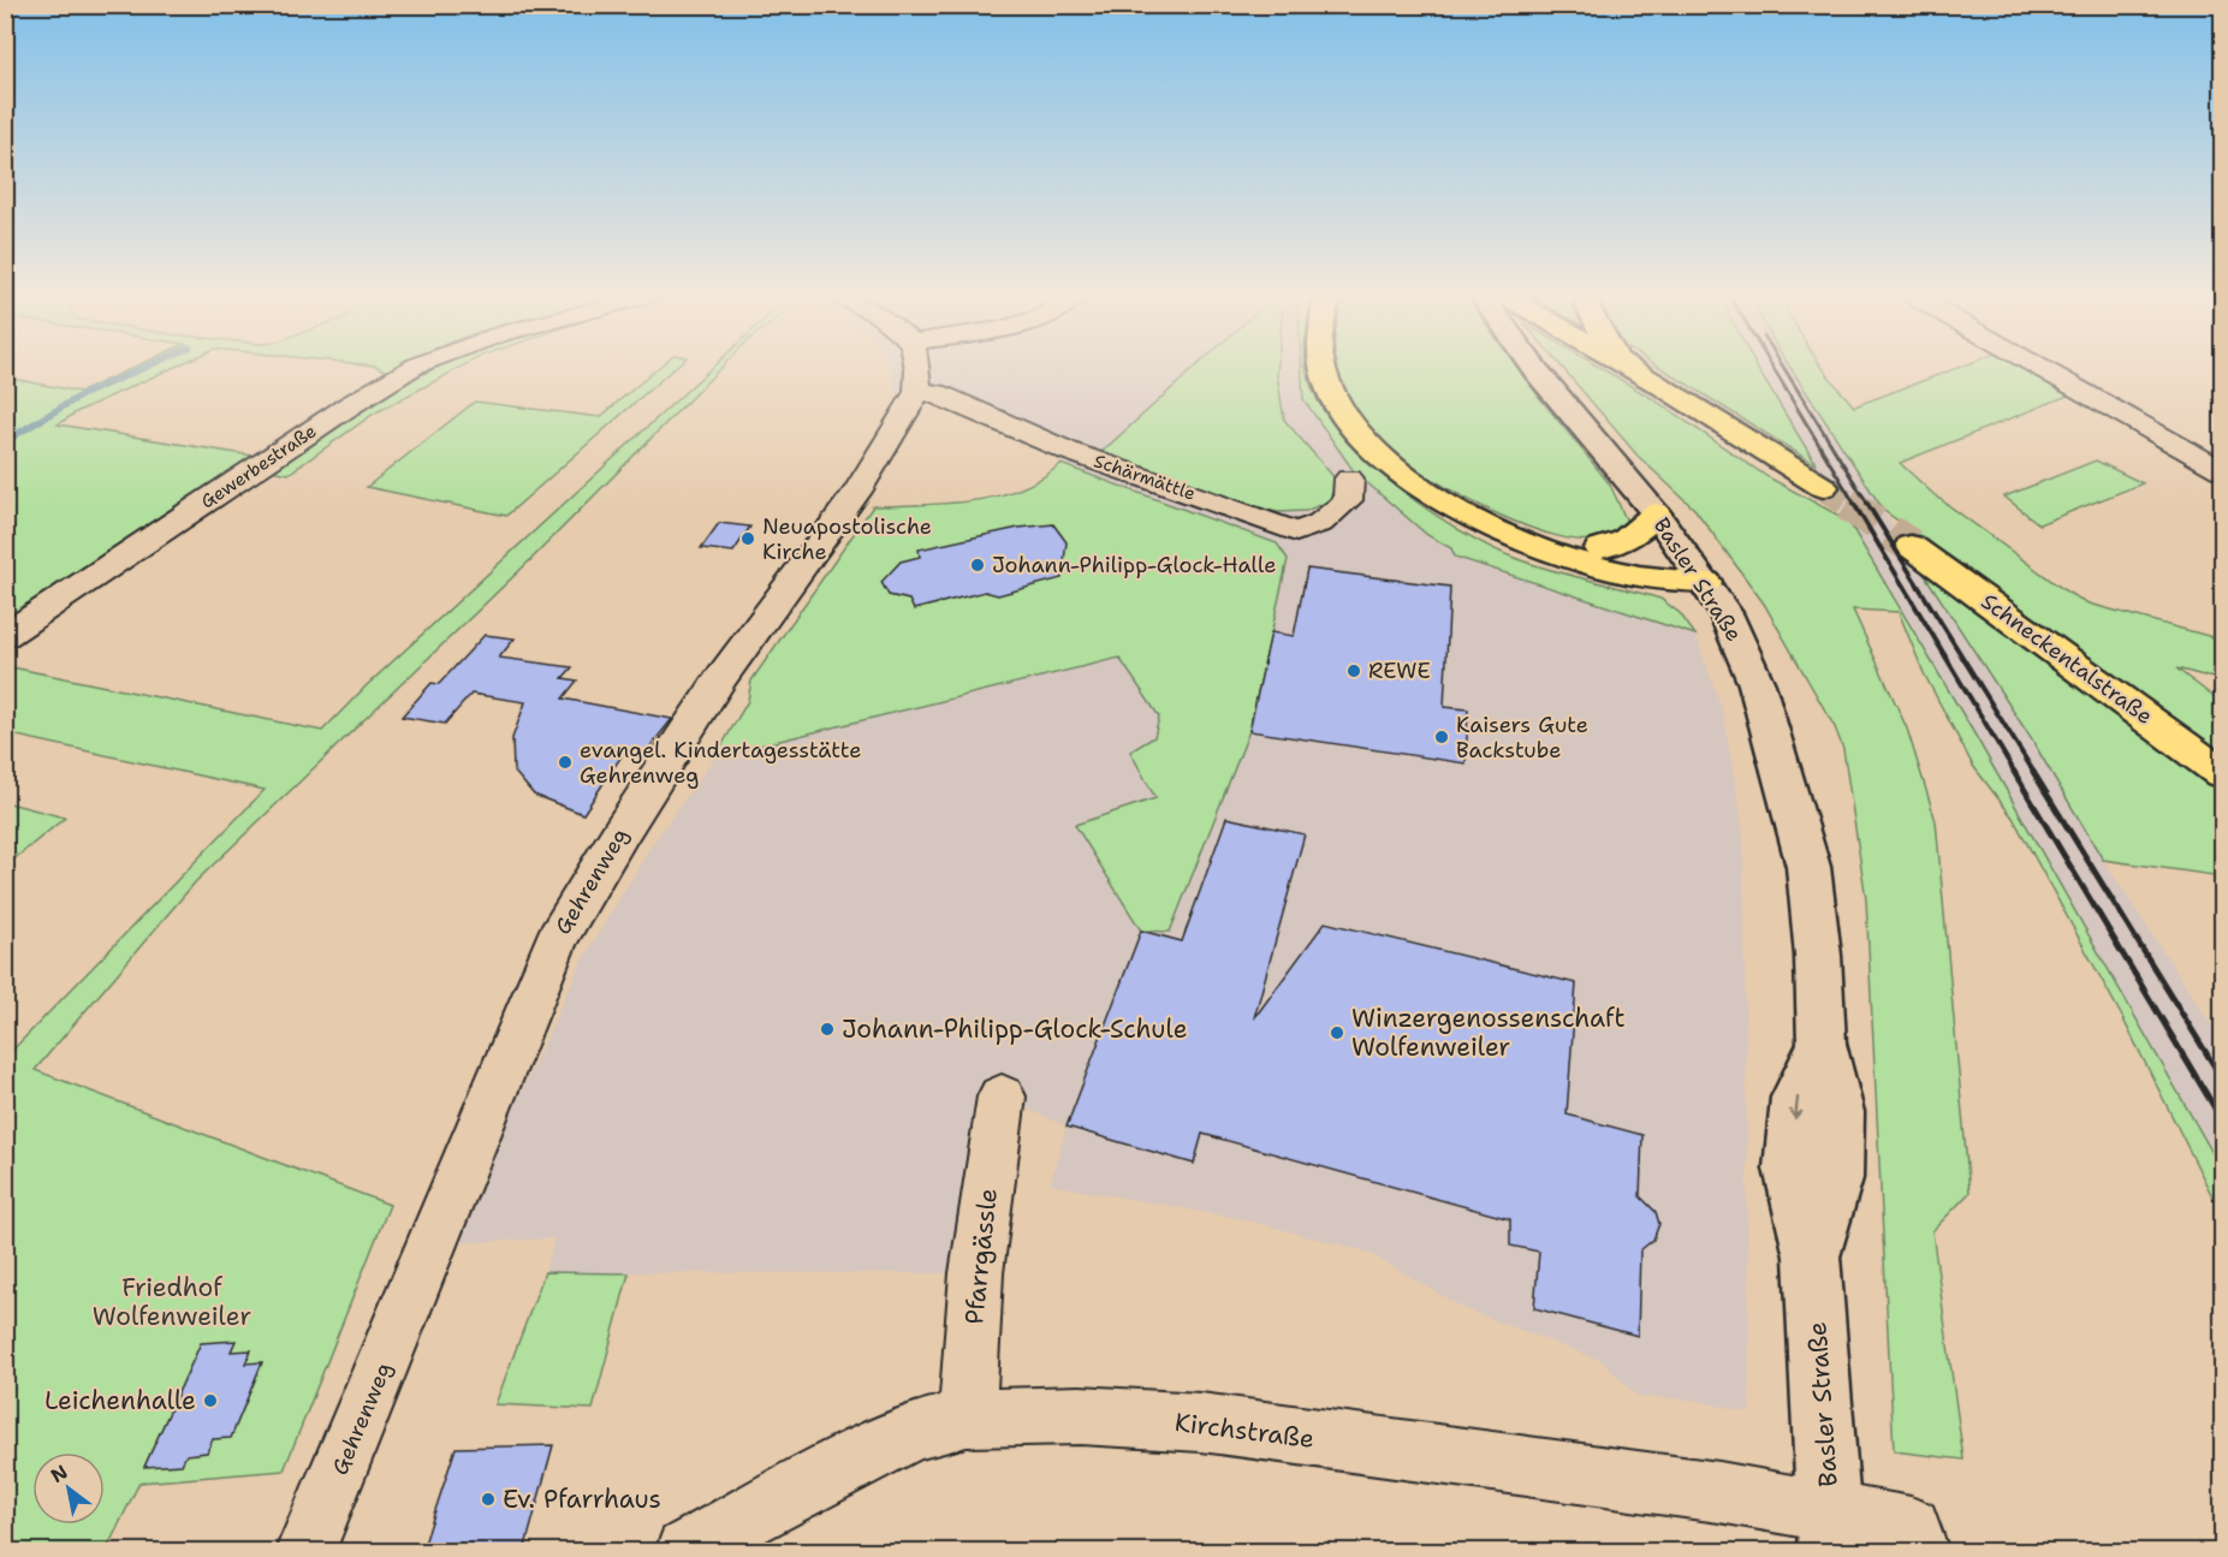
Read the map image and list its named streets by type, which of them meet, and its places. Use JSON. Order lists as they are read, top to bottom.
{
  "streets": {
    "main road": ["Basler Straße", "Schneckentalstraße"],
    "street": [
      "Gewerbestraße",
      "Schärmättle",
      "Gehrenweg",
      "Pfarrgässle",
      "Kirchstraße"
    ]
  },
  "crossings": [
    ["Schärmättle", "Gehrenweg"],
    ["Basler Straße", "Kirchstraße"],
    ["Pfarrgässle", "Kirchstraße"]
  ],
  "parks": ["Friedhof Wolfenweiler"],
  "places": [
    "Neuapostolische Kirche",
    "Johann-Philipp-Glock-Halle",
    "REWE",
    "Kaisers Gute Backstube",
    "evangel. Kindertagesstätte Gehrenweg",
    "Johann-Philipp-Glock-Schule",
    "Winzergenossenschaft Wolfenweiler",
    "Leichenhalle",
    "Ev. Pfarrhaus"
  ],
  "north": "top left"
}
